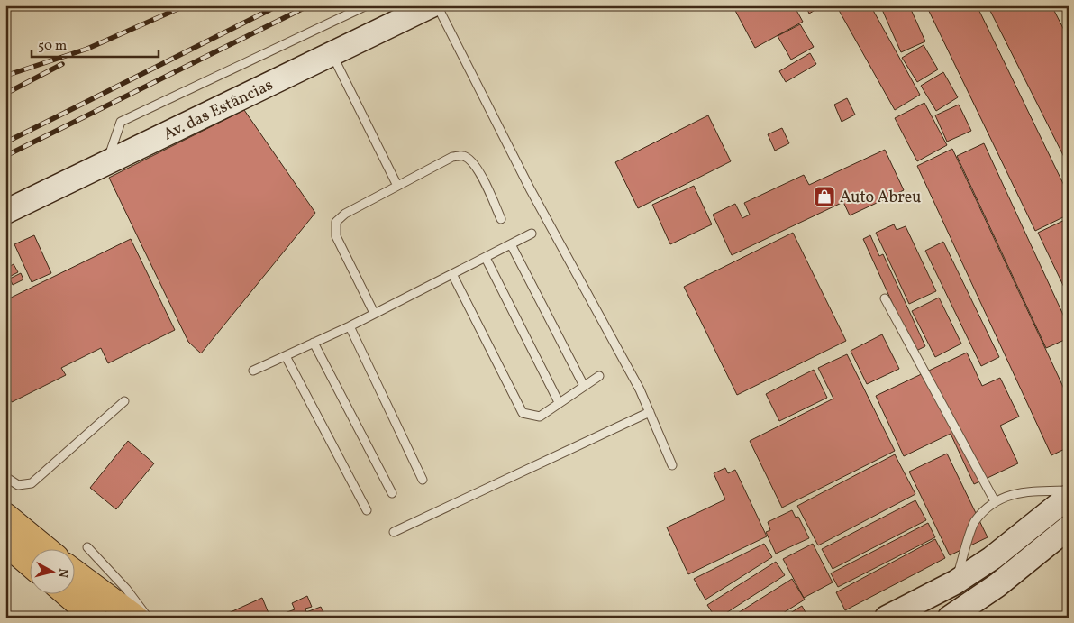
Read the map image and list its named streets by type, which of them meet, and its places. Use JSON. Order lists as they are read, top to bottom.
{
  "streets": {
    "street": ["Av. das Estâncias"]
  },
  "places": {
    "shop": ["Auto Abreu"]
  },
  "scale_bar": "50 m",
  "north": "right"
}
